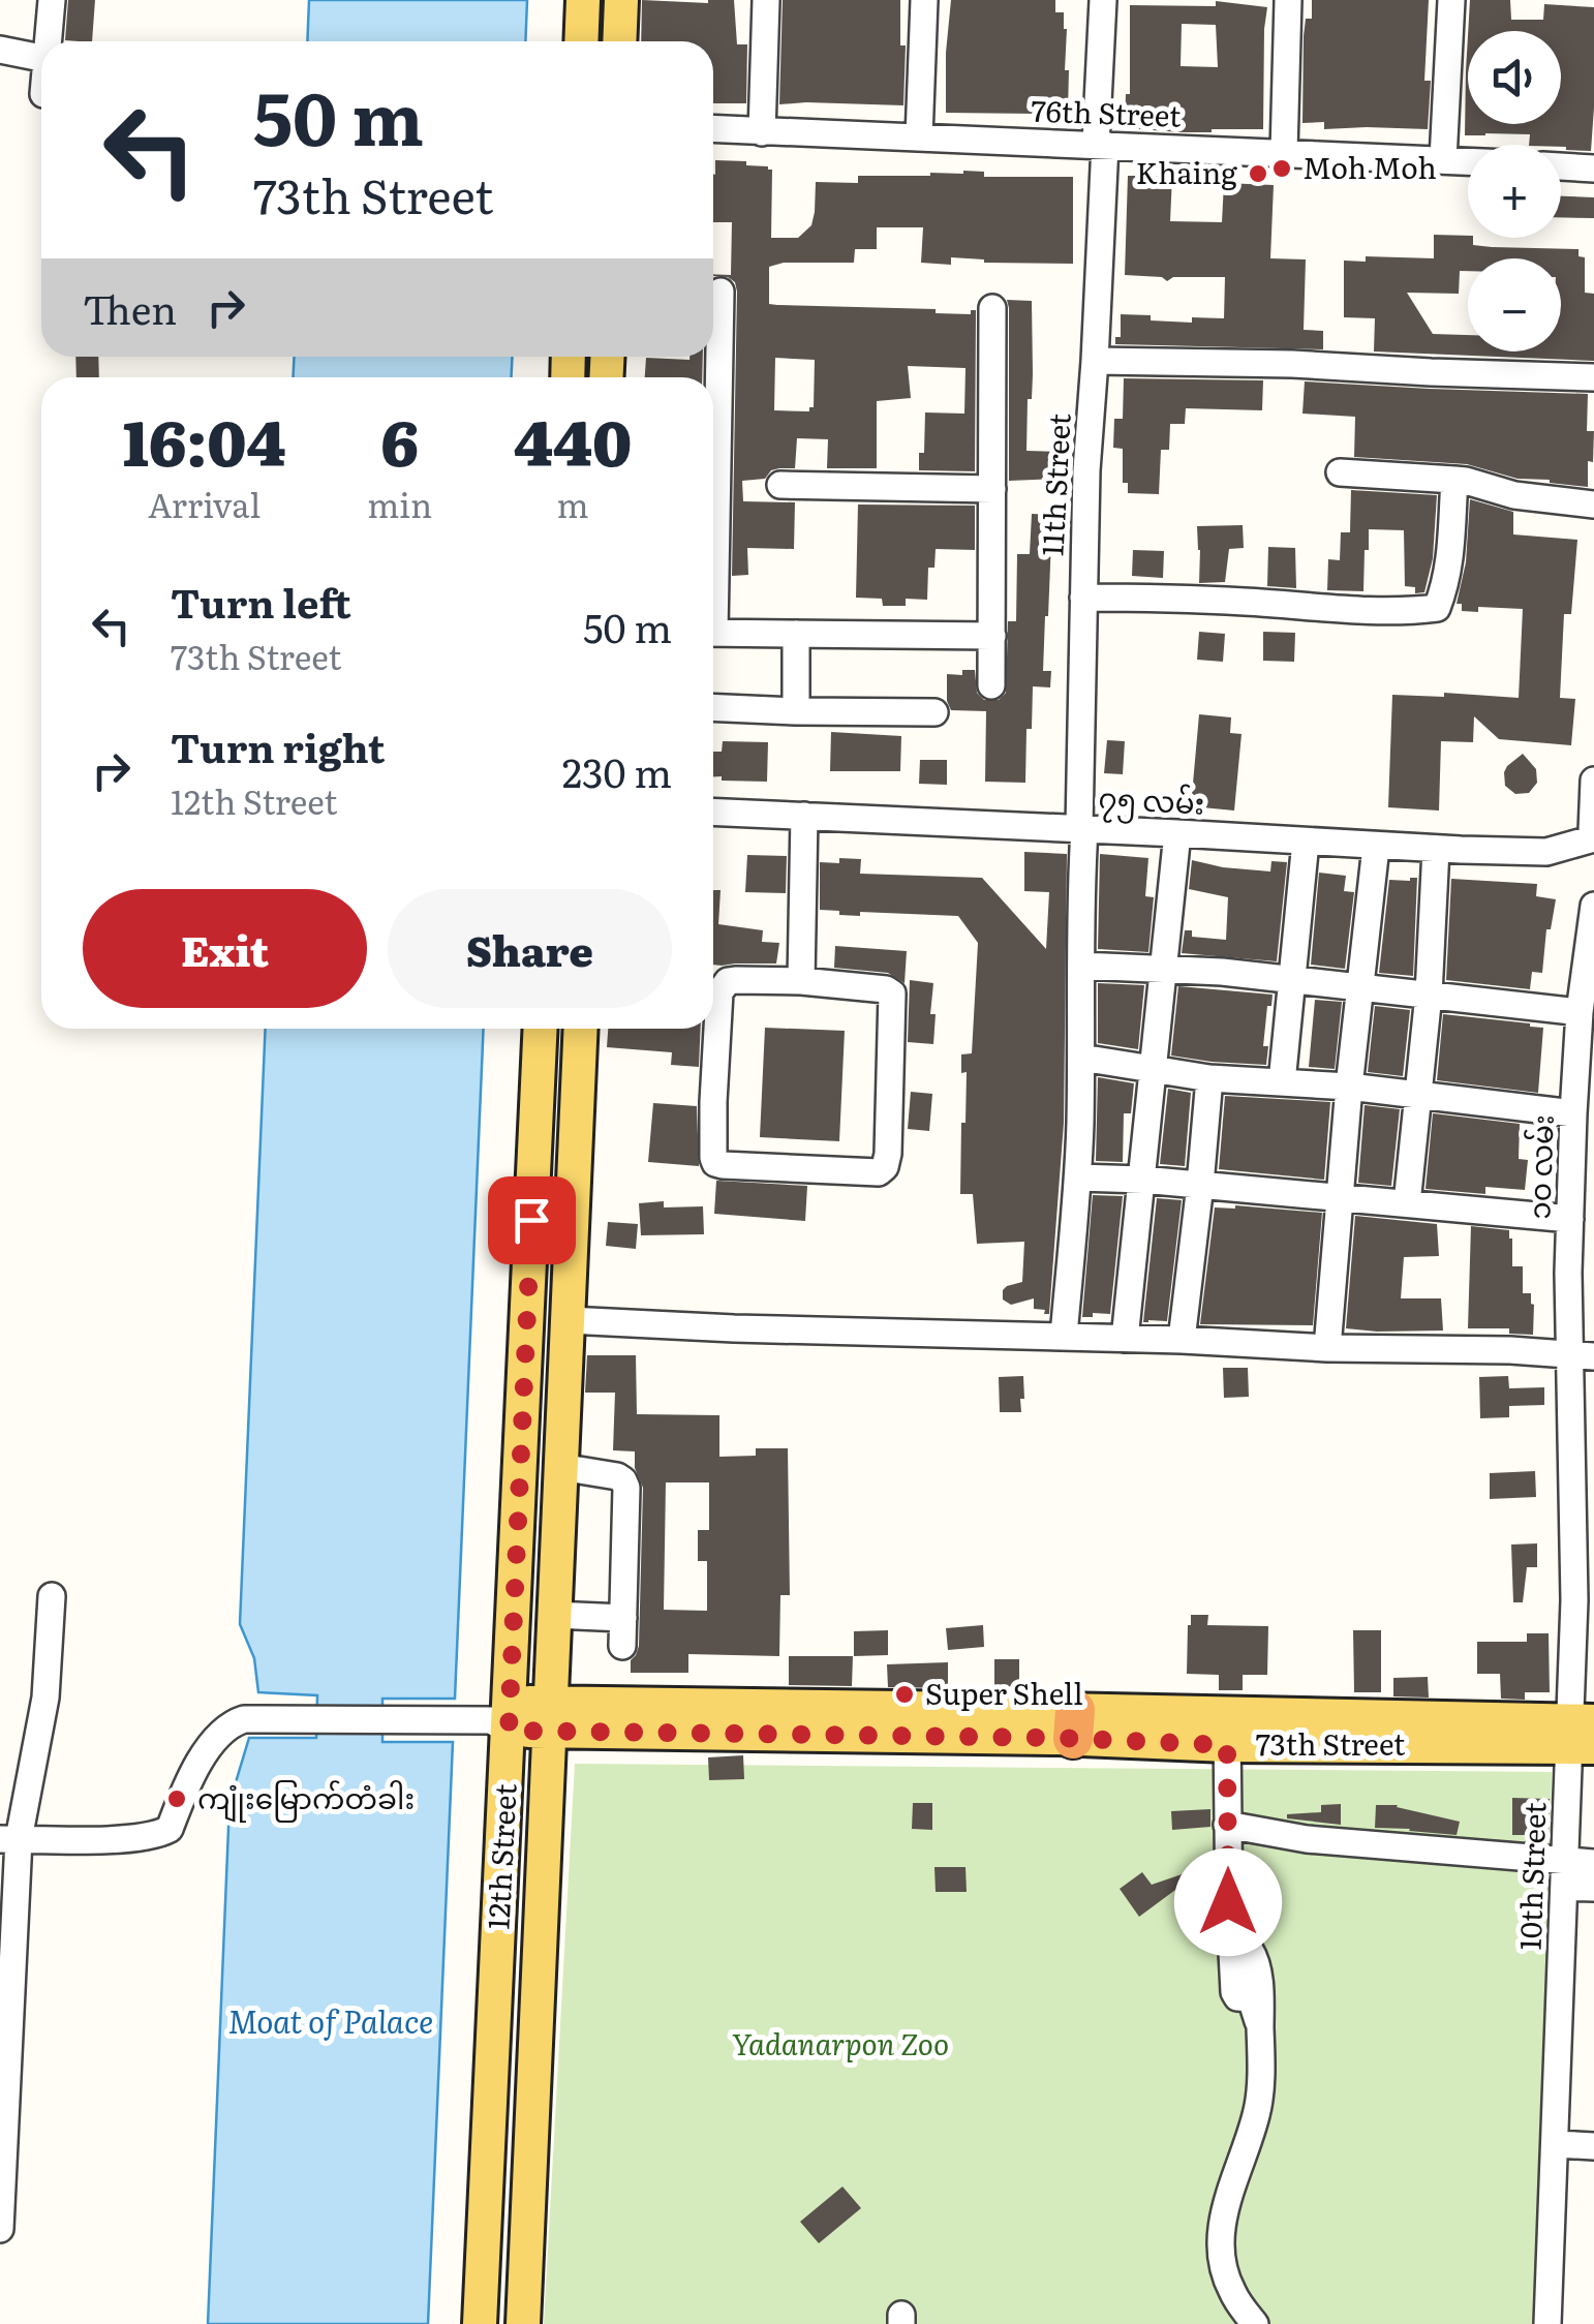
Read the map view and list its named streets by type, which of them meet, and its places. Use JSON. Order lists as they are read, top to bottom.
{
  "streets": {
    "main road": ["73th Street", "12th Street"],
    "street": [
      "76th Street",
      "11th Street",
      "၇၅ လမ်း",
      "၁၀ လမ်း",
      "10th Street"
    ]
  },
  "crossings": [
    ["76th Street", "11th Street"],
    ["11th Street", "၇၅ လမ်း"],
    ["၁၀ လမ်း", "10th Street"],
    ["73th Street", "12th Street"],
    ["73th Street", "10th Street"]
  ],
  "water": ["Moat of Palace"],
  "parks": ["Yadanarpon Zoo"],
  "places": [
    "Moh Moh",
    "Khaing",
    "Super Shell",
    "ကျုံးမြောက်တံခါး"
  ],
  "page": {
    "map_buttons": ["+", "−"],
    "turn": ["50 m", "73th Street"],
    "then": "Then",
    "eta": [
      "16:04",
      "Arrival",
      "6",
      "min",
      "440",
      "m"
    ],
    "list": [
      {
        "name": "Turn left",
        "note": "73th Street",
        "value": "50 m"
      },
      {
        "name": "Turn right",
        "note": "12th Street",
        "value": "230 m"
      }
    ],
    "buttons": ["Exit", "Share"]
  }
}
